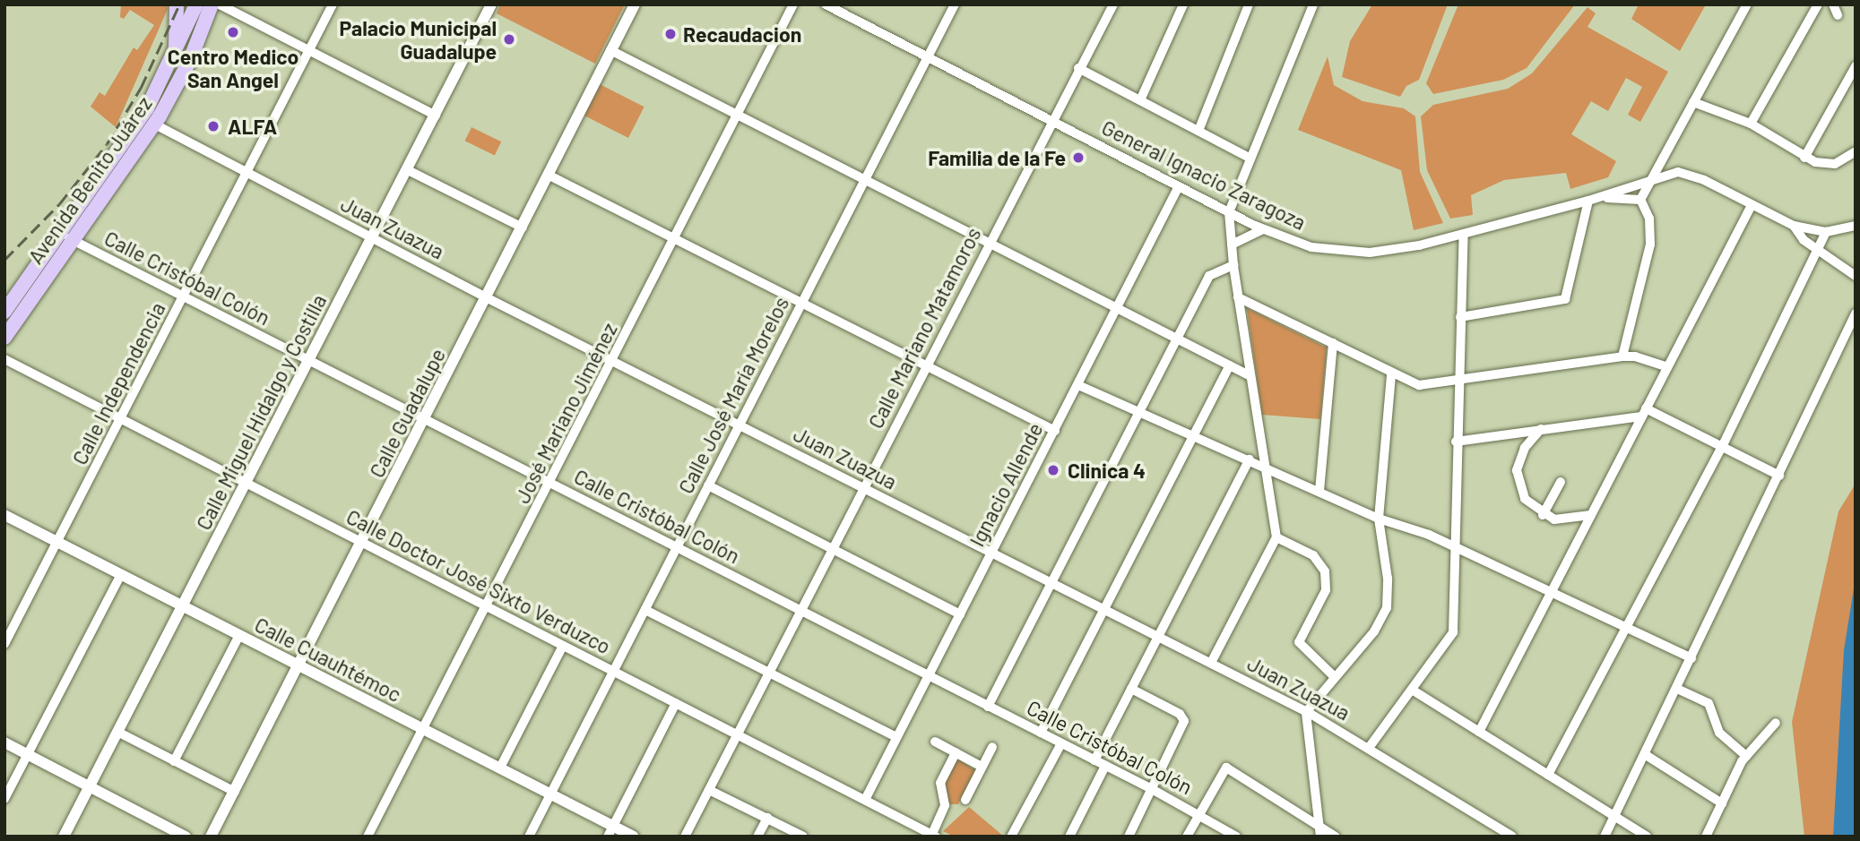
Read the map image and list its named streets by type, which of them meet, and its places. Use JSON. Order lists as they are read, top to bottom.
{
  "streets": {
    "main road": ["Avenida Benito Juárez"],
    "street": [
      "General Ignacio Zaragoza",
      "Juan Zuazua",
      "Calle Cristóbal Colón",
      "Calle Mariano Matamoros",
      "Calle Independencia",
      "Calle José María Morelos",
      "Calle Miguel Hidalgo y Costilla",
      "Calle Guadalupe",
      "José Mariano Jiménez",
      "Ignacio Allende",
      "Calle Doctor José Sixto Verduzco",
      "Calle Cuauhtémoc"
    ]
  },
  "crossings": [
    ["General Ignacio Zaragoza", "Calle Mariano Matamoros"],
    ["General Ignacio Zaragoza", "Calle José María Morelos"],
    ["General Ignacio Zaragoza", "Ignacio Allende"],
    ["Avenida Benito Juárez", "Juan Zuazua"],
    ["Avenida Benito Juárez", "Calle Cristóbal Colón"],
    ["Juan Zuazua", "Calle Mariano Matamoros"],
    ["Juan Zuazua", "Calle Independencia"],
    ["Juan Zuazua", "Calle José María Morelos"],
    ["Juan Zuazua", "Calle Miguel Hidalgo y Costilla"],
    ["Juan Zuazua", "Calle Guadalupe"],
    ["Juan Zuazua", "José Mariano Jiménez"],
    ["Juan Zuazua", "Ignacio Allende"],
    ["Calle Cristóbal Colón", "Calle Mariano Matamoros"],
    ["Calle Cristóbal Colón", "Calle Independencia"],
    ["Calle Cristóbal Colón", "Calle José María Morelos"],
    ["Calle Cristóbal Colón", "Calle Miguel Hidalgo y Costilla"],
    ["Calle Cristóbal Colón", "Calle Guadalupe"],
    ["Calle Cristóbal Colón", "José Mariano Jiménez"],
    ["Calle Cristóbal Colón", "Ignacio Allende"],
    ["Calle Mariano Matamoros", "Calle Doctor José Sixto Verduzco"],
    ["Calle Independencia", "Calle Doctor José Sixto Verduzco"],
    ["Calle Independencia", "Calle Cuauhtémoc"],
    ["Calle José María Morelos", "Calle Doctor José Sixto Verduzco"],
    ["Calle José María Morelos", "Calle Cuauhtémoc"],
    ["Calle Miguel Hidalgo y Costilla", "Calle Doctor José Sixto Verduzco"],
    ["Calle Miguel Hidalgo y Costilla", "Calle Cuauhtémoc"],
    ["Calle Guadalupe", "Calle Doctor José Sixto Verduzco"],
    ["Calle Guadalupe", "Calle Cuauhtémoc"],
    ["José Mariano Jiménez", "Calle Doctor José Sixto Verduzco"],
    ["José Mariano Jiménez", "Calle Cuauhtémoc"],
    ["Ignacio Allende", "Calle Doctor José Sixto Verduzco"]
  ],
  "places": [
    "Centro Medico San Angel",
    "Recaudacion",
    "Palacio Municipal Guadalupe",
    "ALFA",
    "Familia de la Fe",
    "Clinica 4"
  ]
}
